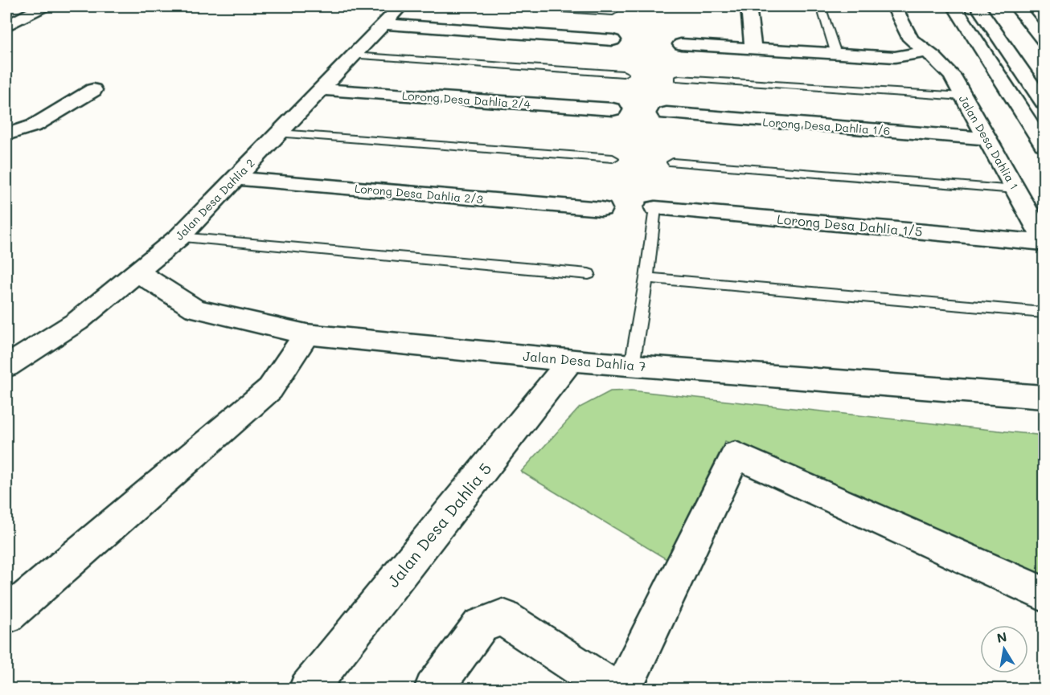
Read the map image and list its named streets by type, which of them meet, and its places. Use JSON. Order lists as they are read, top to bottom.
{
  "streets": {
    "street": [
      "Lorong Desa Dahlia 2/4",
      "Lorong Desa Dahlia 1/6",
      "Jalan Desa Dahlia 1",
      "Lorong Desa Dahlia 2/3",
      "Jalan Desa Dahlia 2",
      "Lorong Desa Dahlia 1/5",
      "Jalan Desa Dahlia 7",
      "Jalan Desa Dahlia 5"
    ]
  },
  "crossings": [
    ["Lorong Desa Dahlia 2/4", "Jalan Desa Dahlia 2"],
    ["Lorong Desa Dahlia 1/6", "Jalan Desa Dahlia 1"],
    ["Jalan Desa Dahlia 1", "Lorong Desa Dahlia 1/5"],
    ["Lorong Desa Dahlia 2/3", "Jalan Desa Dahlia 2"],
    ["Jalan Desa Dahlia 2", "Jalan Desa Dahlia 7"],
    ["Jalan Desa Dahlia 7", "Jalan Desa Dahlia 5"]
  ],
  "north": "top"
}
